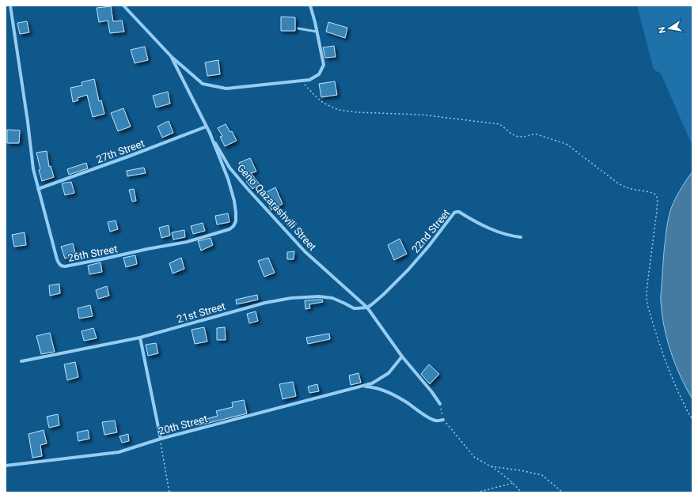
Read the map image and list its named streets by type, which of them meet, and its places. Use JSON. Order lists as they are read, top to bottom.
{
  "streets": {
    "street": [
      "27th Street",
      "Geno Qazarashvili Street",
      "22nd Street",
      "26th Street",
      "21st Street",
      "20th Street"
    ]
  },
  "crossings": [
    ["27th Street", "Geno Qazarashvili Street"],
    ["27th Street", "26th Street"],
    ["Geno Qazarashvili Street", "22nd Street"],
    ["Geno Qazarashvili Street", "26th Street"],
    ["Geno Qazarashvili Street", "21st Street"],
    ["Geno Qazarashvili Street", "20th Street"],
    ["22nd Street", "21st Street"]
  ],
  "north": "left"
}
